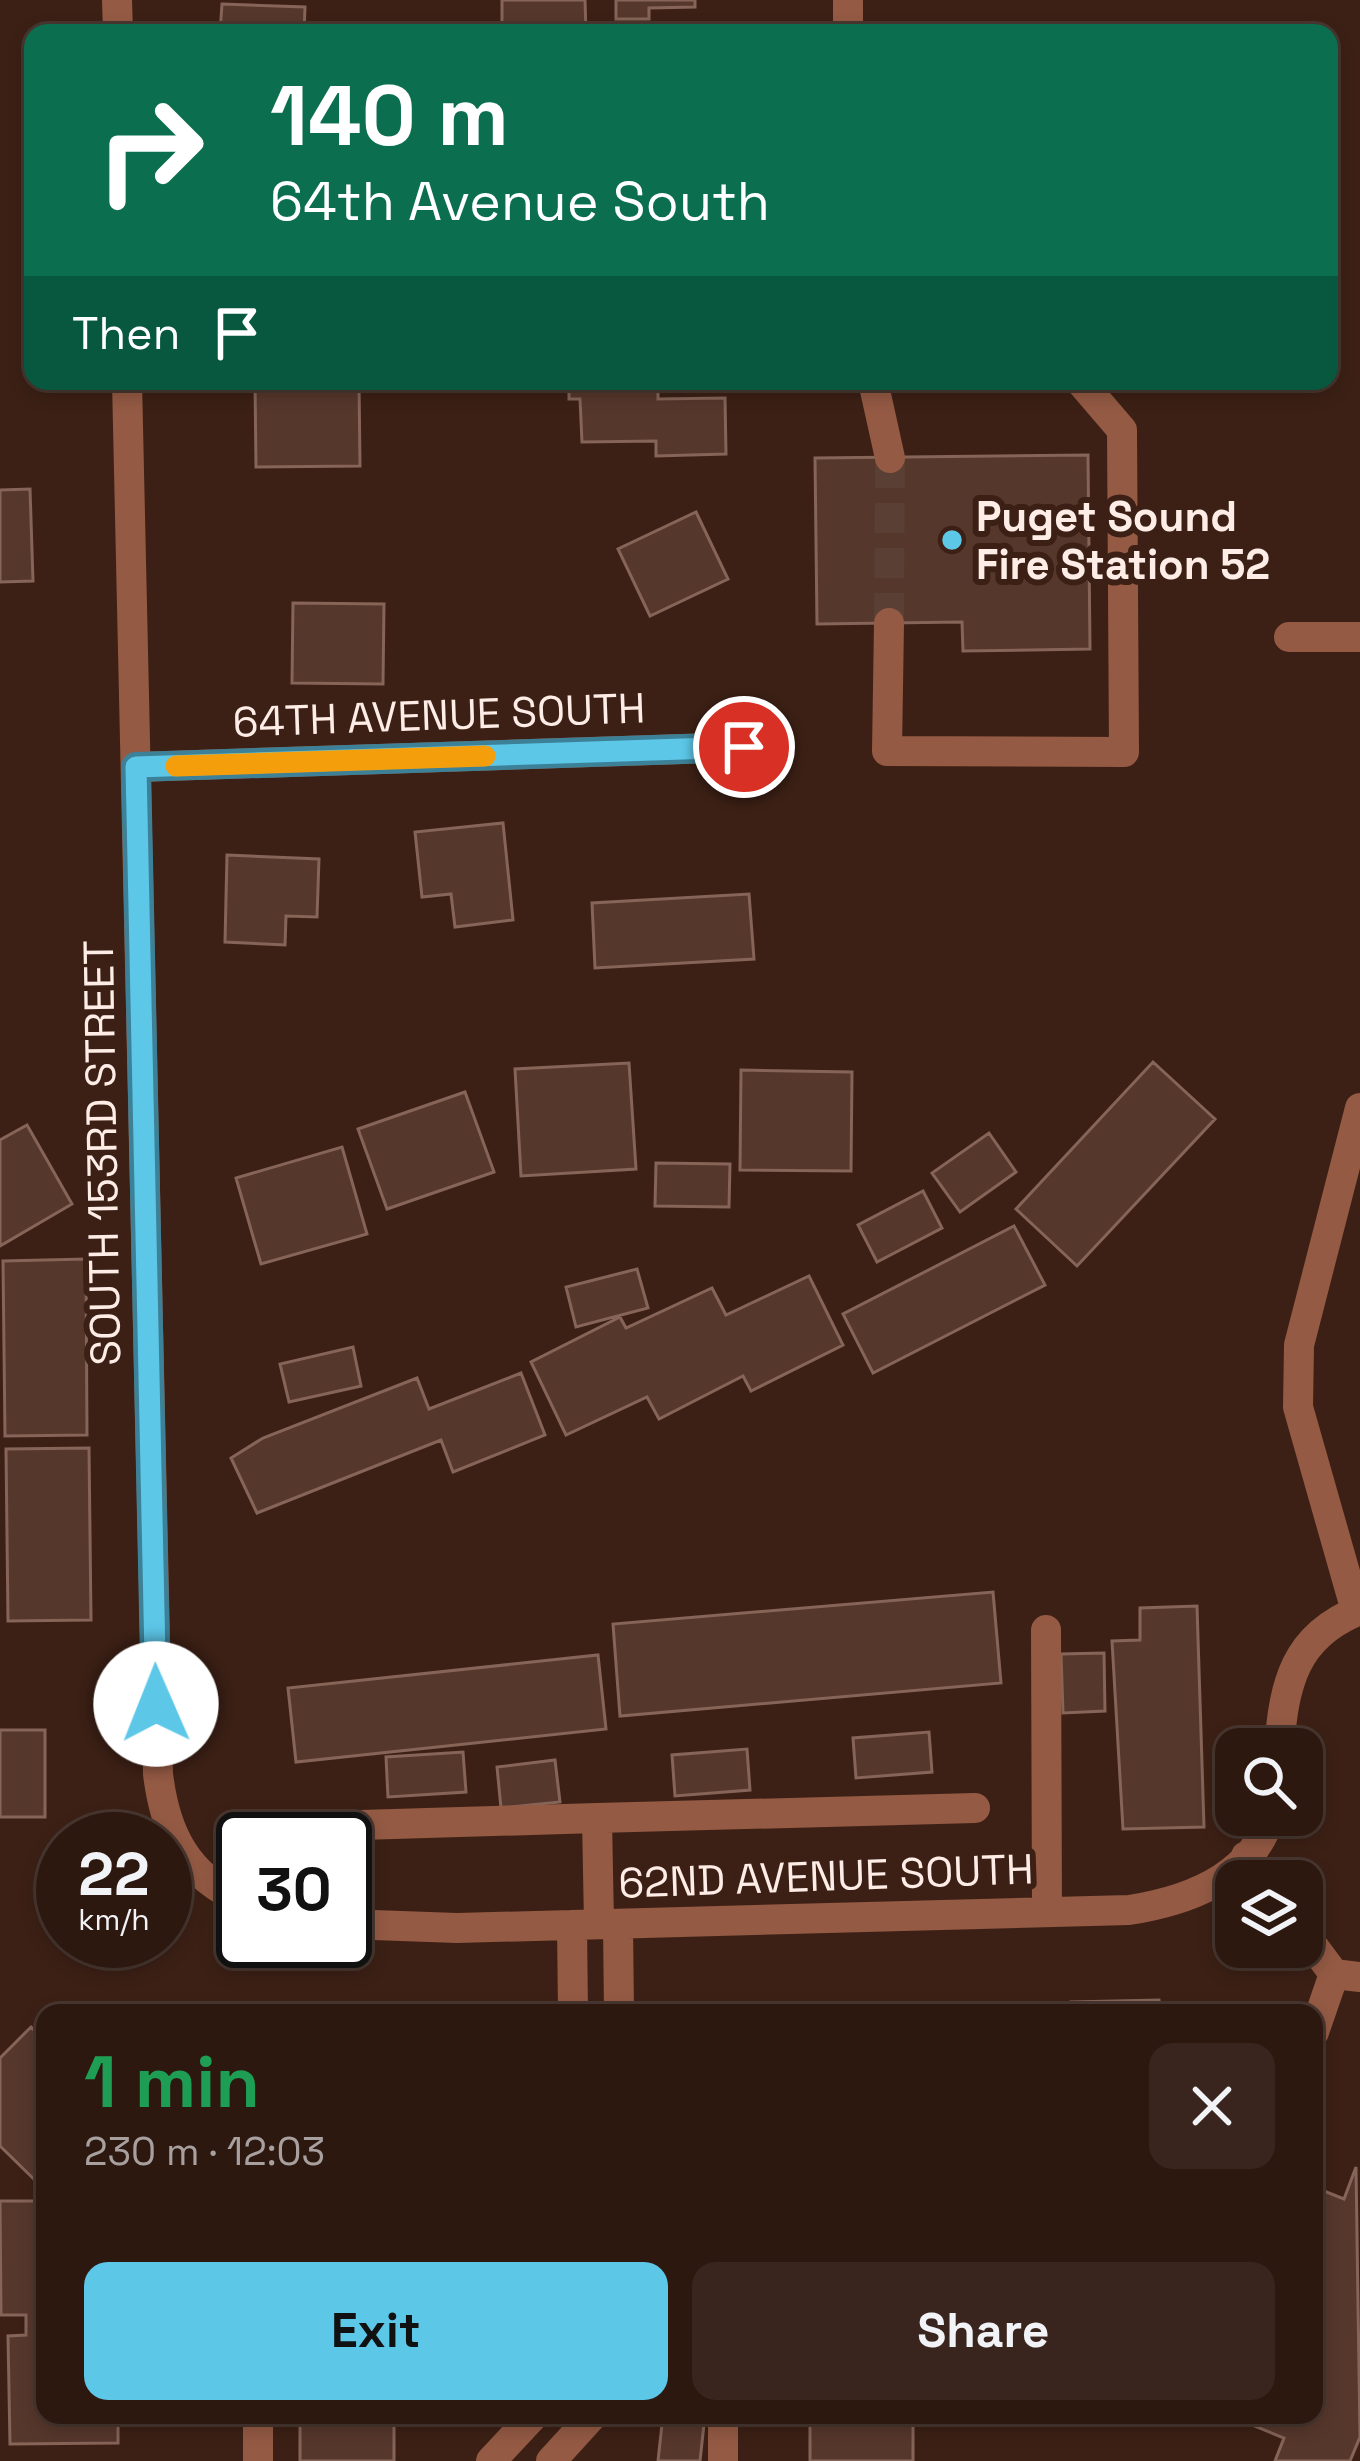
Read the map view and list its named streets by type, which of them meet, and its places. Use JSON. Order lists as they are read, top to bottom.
{
  "streets": {
    "street": ["64TH AVENUE SOUTH", "SOUTH 153RD STREET", "62ND AVENUE SOUTH"]
  },
  "crossings": [
    ["64TH AVENUE SOUTH", "SOUTH 153RD STREET"]
  ],
  "places": ["Puget Sound Fire Station 52"],
  "page": {
    "turn": ["140 m", "64th Avenue South"],
    "then": "Then",
    "speed": "22 km/h",
    "limit": "30",
    "heading": ["1 min", "230 m · 12:03"],
    "buttons": ["Exit", "Share"]
  }
}
